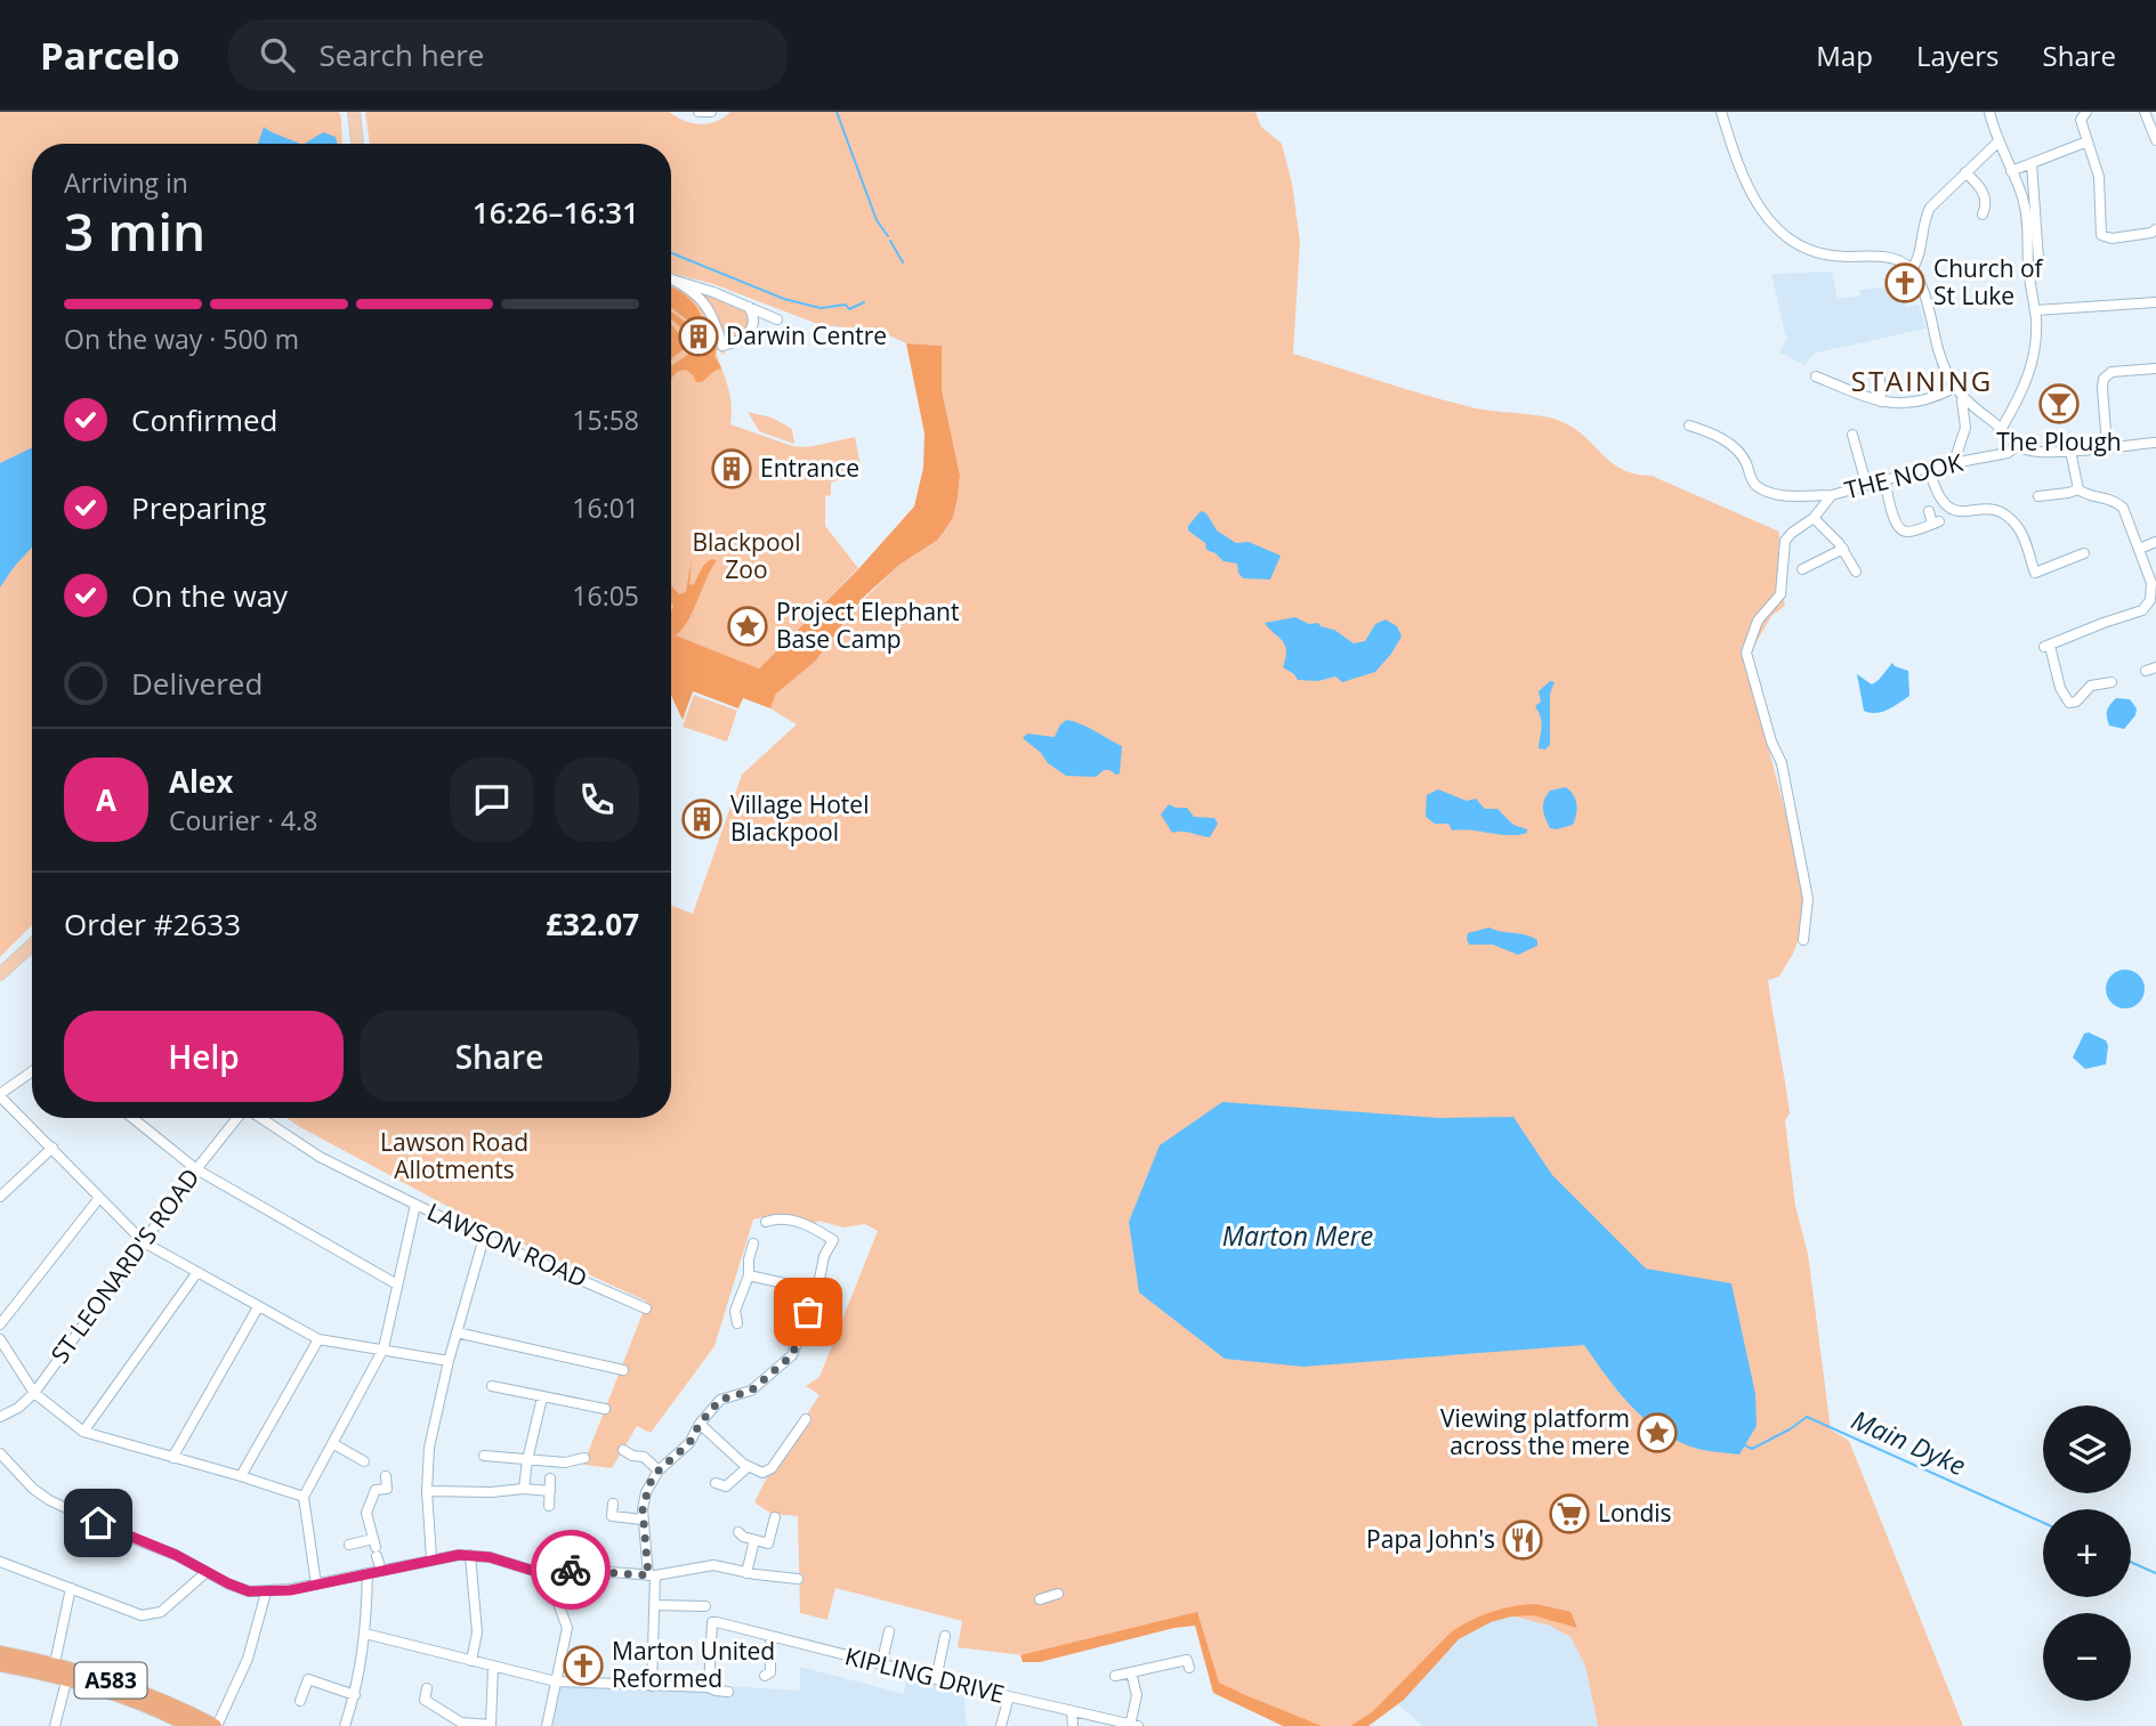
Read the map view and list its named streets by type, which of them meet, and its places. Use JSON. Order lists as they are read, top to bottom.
{
  "streets": {
    "highway": ["A583"],
    "street": [
      "THE NOOK",
      "LAWSON ROAD",
      "ST LEONARD'S ROAD",
      "KIPLING DRIVE"
    ]
  },
  "districts": ["STAINING"],
  "water": ["Marton Mere", "Main Dyke"],
  "parks": ["Blackpool Zoo", "Lawson Road Allotments"],
  "places": {
    "church": ["Church of St Luke", "Marton United Reformed"],
    "building": ["Darwin Centre", "Entrance", "Village Hotel Blackpool"],
    "bar": ["The Plough"],
    "place": ["Project Elephant Base Camp", "Viewing platform across the mere"],
    "supermarket": ["Londis"],
    "restaurant": ["Papa John's"]
  },
  "page": {
    "header": "Parcelo",
    "search": "Search here",
    "nav": ["Map", "Layers", "Share"],
    "heading": ["3 min", "Arriving in", "16:26–16:31"],
    "panel": [
      "Alex",
      "Courier · 4.8",
      "Order #2633",
      "£32.07"
    ],
    "bar": "On the way · 500 m",
    "list": [
      ["Confirmed", "15:58"],
      ["Preparing", "16:01"],
      ["On the way", "16:05"],
      "Delivered"
    ],
    "round": "A",
    "buttons": ["Help", "Share"],
    "map_buttons": ["+", "−"]
  }
}
